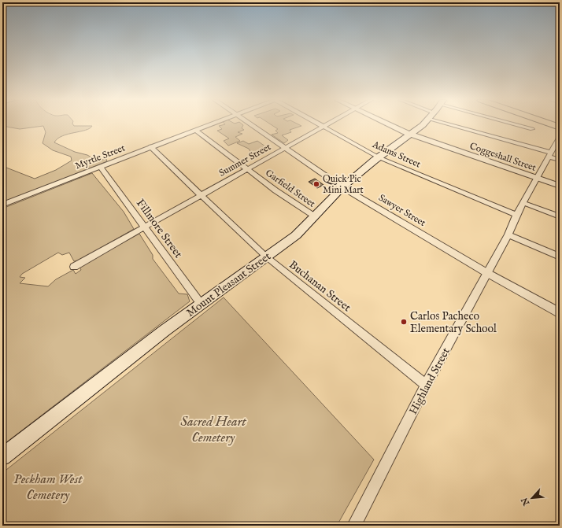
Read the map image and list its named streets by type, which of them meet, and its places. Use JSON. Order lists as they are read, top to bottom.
{
  "streets": {
    "main road": ["Mount Pleasant Street"],
    "street": [
      "Adams Street",
      "Myrtle Street",
      "Coggeshall Street",
      "Summer Street",
      "Garfield Street",
      "Sawyer Street",
      "Fillmore Street",
      "Buchanan Street",
      "Highland Street"
    ]
  },
  "crossings": [
    ["Adams Street", "Summer Street"],
    ["Adams Street", "Mount Pleasant Street"],
    ["Adams Street", "Highland Street"],
    ["Myrtle Street", "Garfield Street"],
    ["Myrtle Street", "Fillmore Street"],
    ["Myrtle Street", "Buchanan Street"],
    ["Coggeshall Street", "Mount Pleasant Street"],
    ["Coggeshall Street", "Highland Street"],
    ["Summer Street", "Garfield Street"],
    ["Summer Street", "Sawyer Street"],
    ["Summer Street", "Fillmore Street"],
    ["Summer Street", "Buchanan Street"],
    ["Garfield Street", "Mount Pleasant Street"],
    ["Sawyer Street", "Mount Pleasant Street"],
    ["Sawyer Street", "Highland Street"],
    ["Fillmore Street", "Mount Pleasant Street"],
    ["Mount Pleasant Street", "Buchanan Street"],
    ["Buchanan Street", "Highland Street"]
  ],
  "parks": ["Sacred Heart Cemetery", "Peckham West Cemetery"],
  "places": ["Quick Pic Mini Mart", "Carlos Pacheco Elementary School"],
  "north": "bottom left"
}
